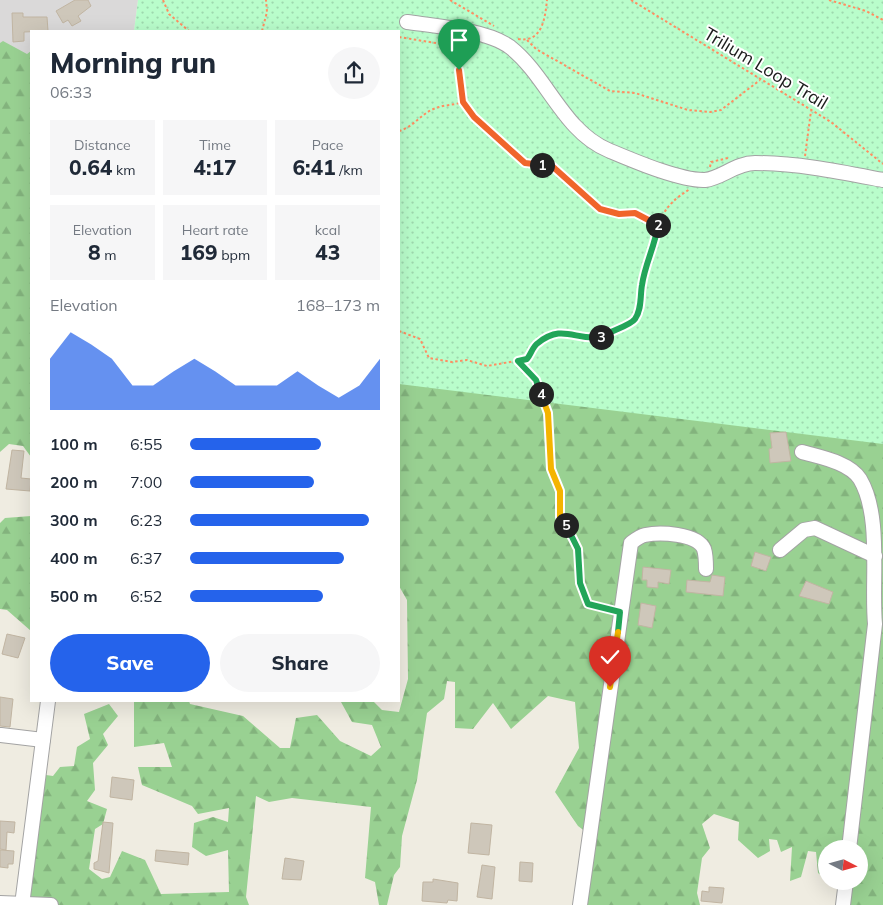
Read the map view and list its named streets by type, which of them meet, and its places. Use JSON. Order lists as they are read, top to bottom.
{
  "streets": {
    "path": ["Trilium Loop Trail"]
  },
  "north": "right",
  "page": {
    "heading": ["Morning run", "06:33"],
    "stats": [
      ["Distance", "0.64 km"],
      ["Time", "4:17"],
      ["Pace", "6:41 /km"],
      ["Elevation", "8 m"],
      ["Heart rate", "169 bpm"],
      ["kcal", "43"]
    ],
    "pins": [
      "1",
      "2",
      "3",
      "4",
      "5"
    ],
    "chart": ["Elevation", "168–173 m"],
    "list": [
      {
        "name": "100 m",
        "note": "6:55"
      },
      {
        "name": "200 m",
        "note": "7:00"
      },
      {
        "name": "300 m",
        "note": "6:23"
      },
      {
        "name": "400 m",
        "note": "6:37"
      },
      {
        "name": "500 m",
        "note": "6:52"
      }
    ],
    "buttons": ["Save", "Share"]
  }
}
